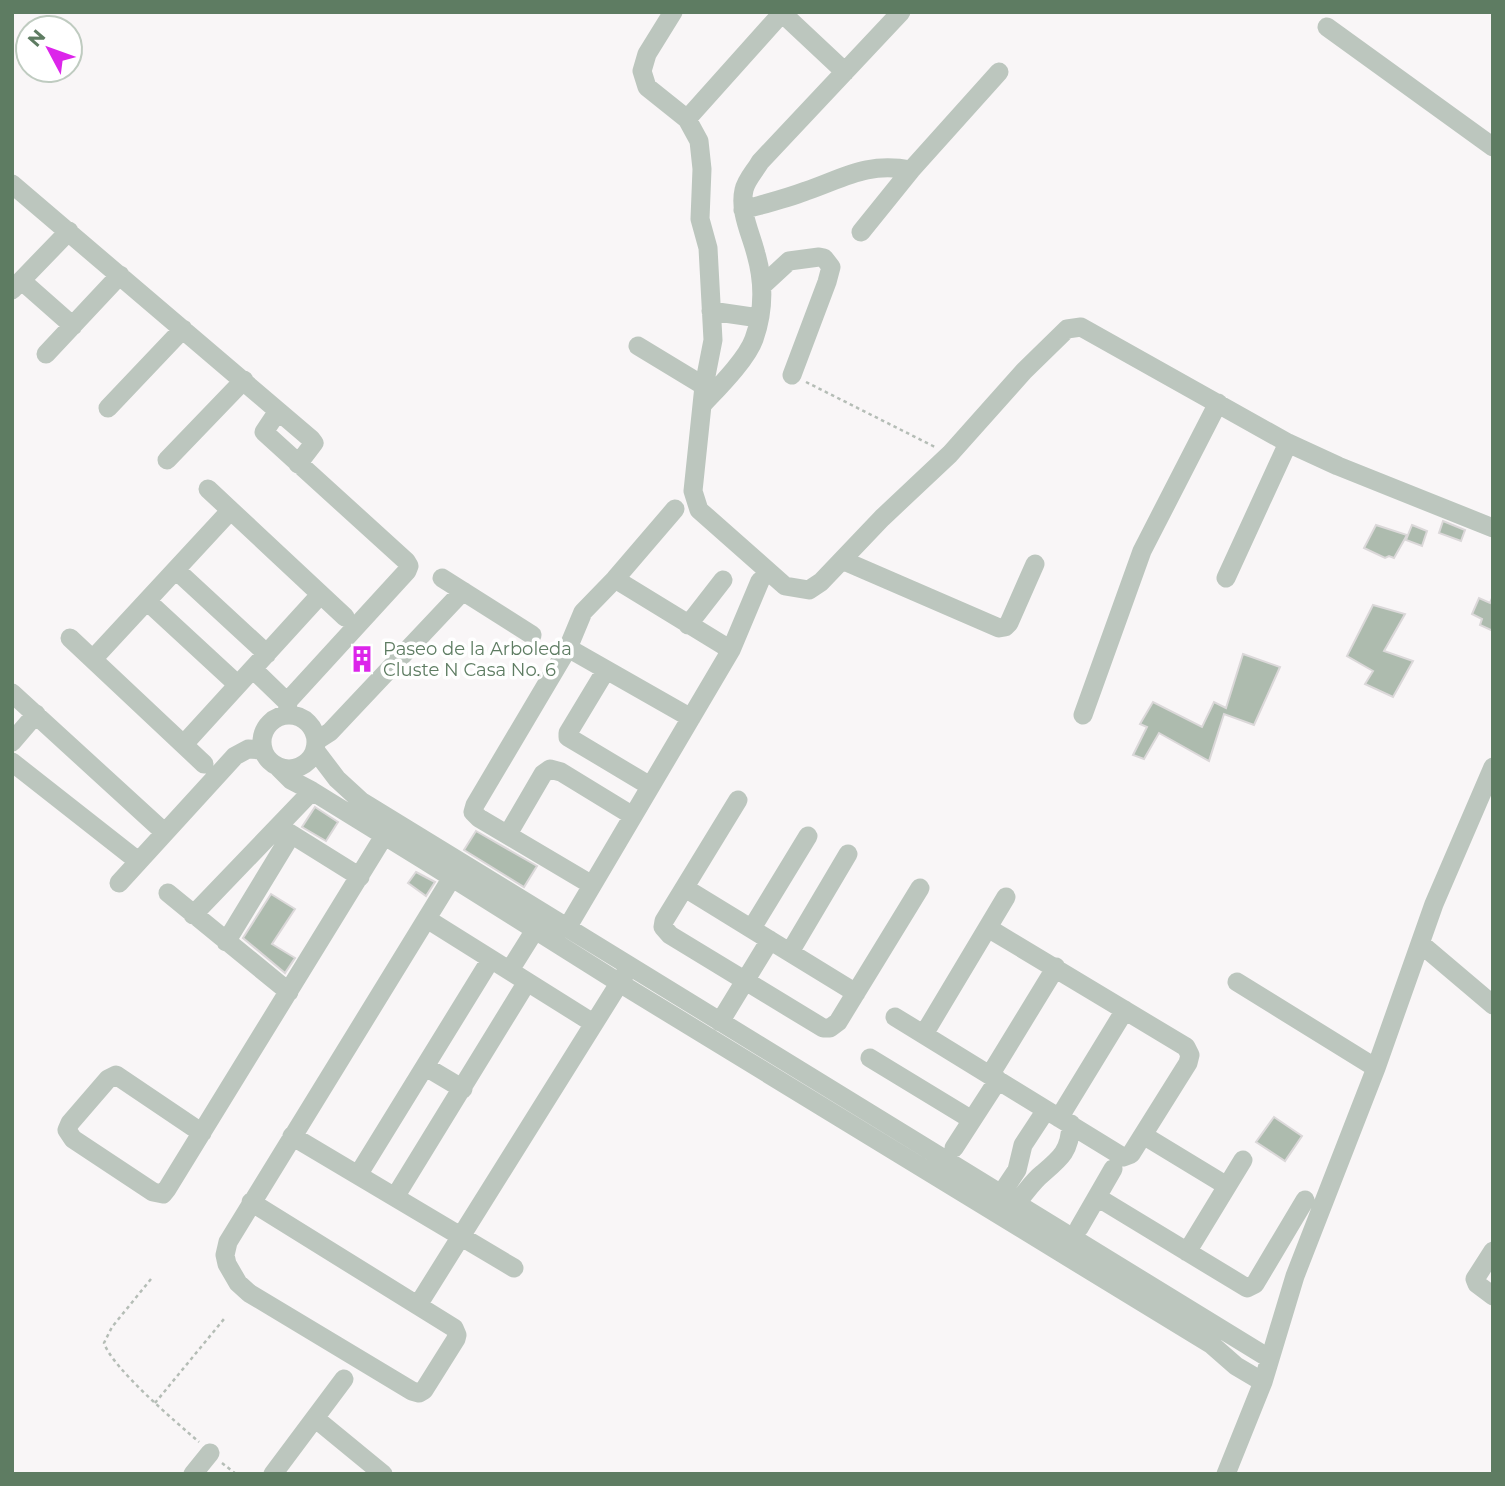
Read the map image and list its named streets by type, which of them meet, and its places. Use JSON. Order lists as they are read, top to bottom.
{
  "places": {
    "building": ["Paseo de la Arboleda Cluste N Casa No. 6"]
  },
  "north": "top left"
}
